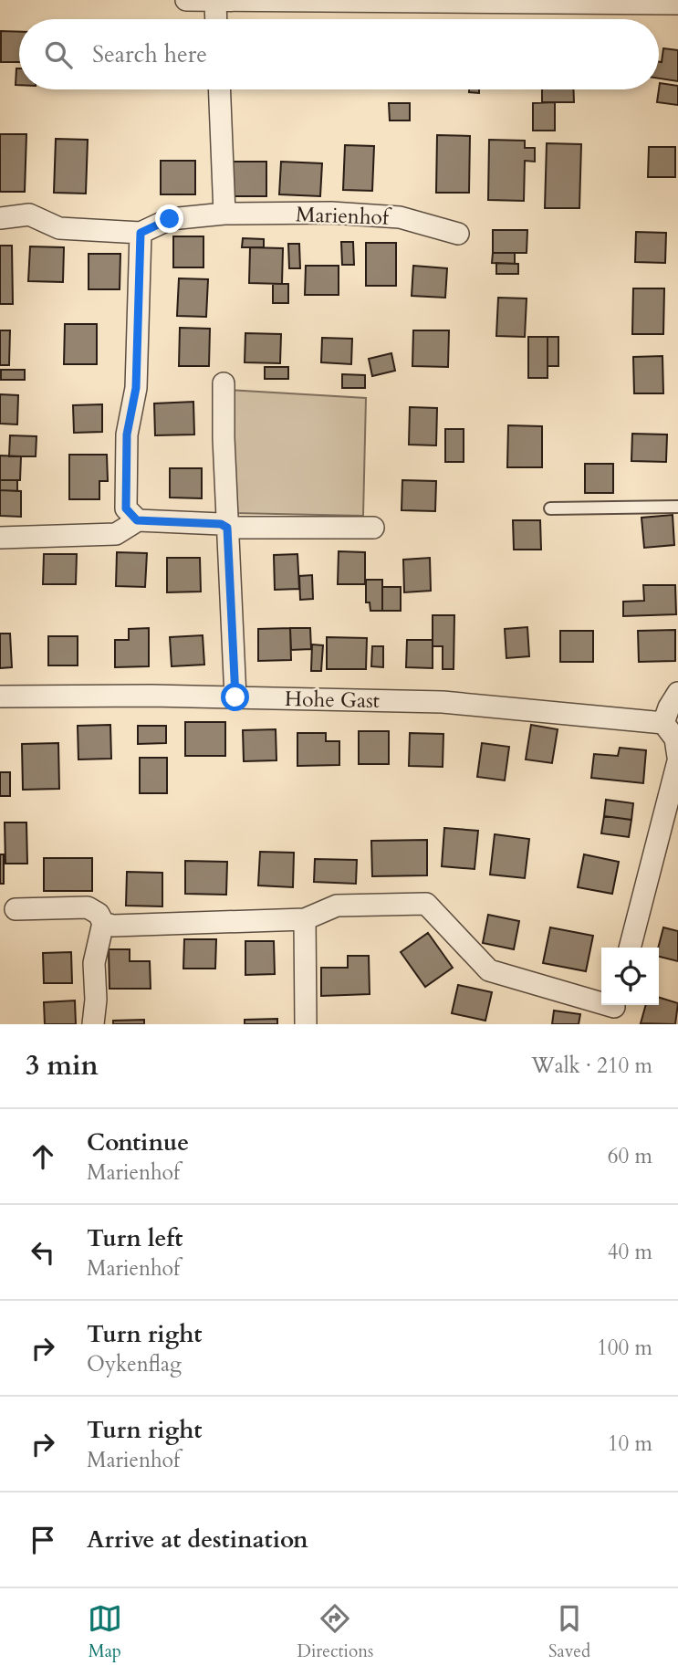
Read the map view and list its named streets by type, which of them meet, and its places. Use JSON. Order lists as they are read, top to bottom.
{
  "streets": {
    "street": ["Marienhof", "Hohe Gast"]
  },
  "page": {
    "search": "Search here",
    "heading": ["3 min", "Walk · 210 m"],
    "list": [
      ["Continue", "Marienhof", "60 m"],
      ["Turn left", "Marienhof", "40 m"],
      ["Turn right", "Oykenflag", "100 m"],
      ["Turn right", "Marienhof", "10 m"],
      "Arrive at destination"
    ],
    "nav": ["Map", "Directions", "Saved"]
  }
}
